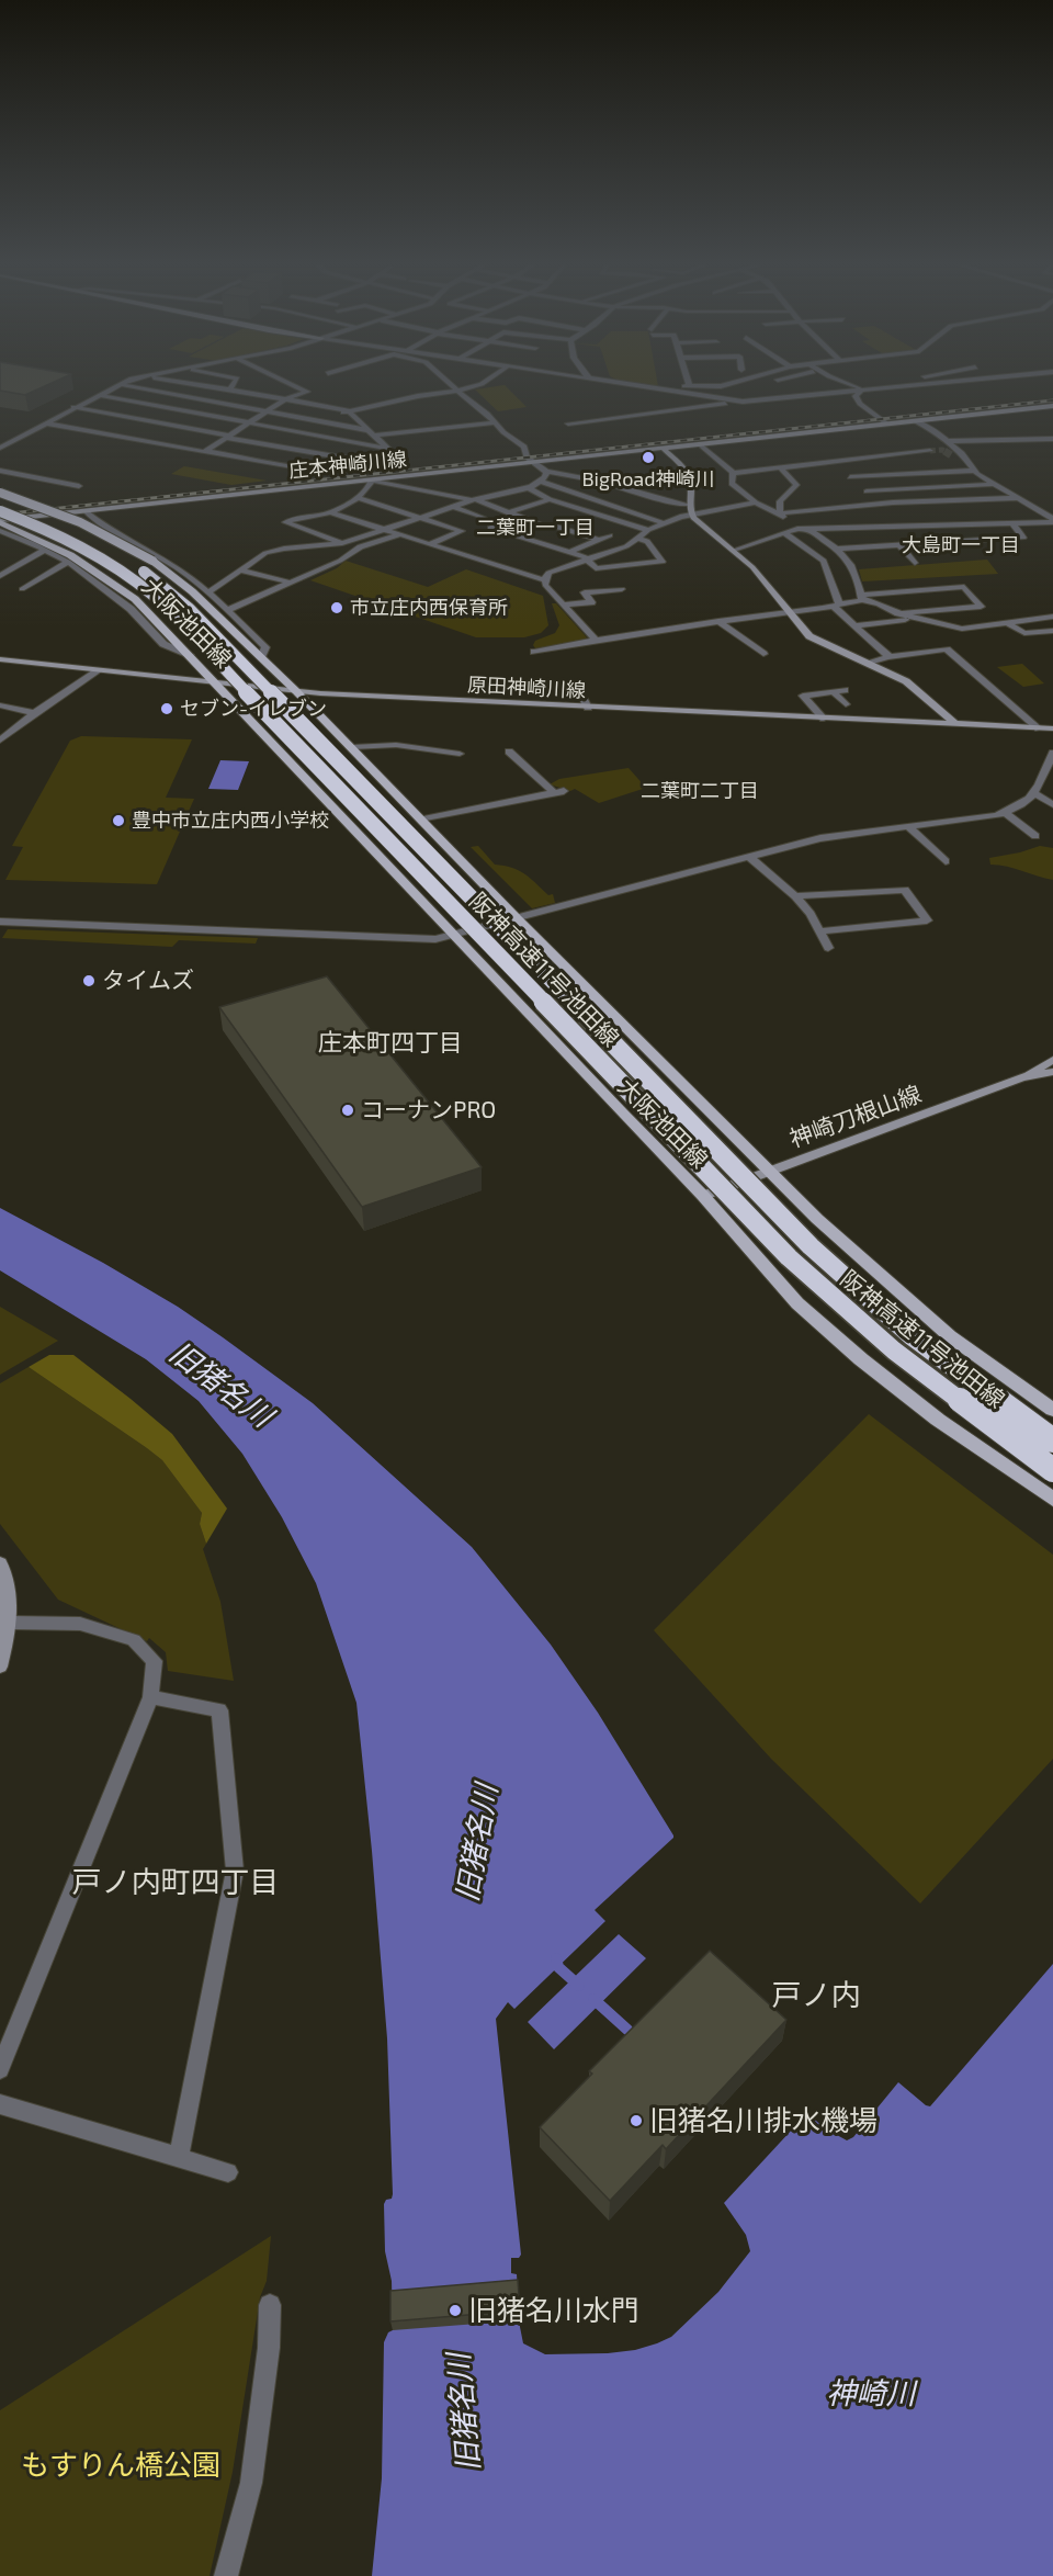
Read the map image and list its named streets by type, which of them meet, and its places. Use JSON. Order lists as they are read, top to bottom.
{
  "streets": {
    "highway": ["阪神高速11号池田線"],
    "main road": ["大阪池田線"],
    "street": ["庄本神崎川線", "原田神崎川線", "神崎刀根山線"]
  },
  "crossings": [
    ["庄本神崎川線", "大阪池田線"],
    ["大阪池田線", "原田神崎川線"],
    ["大阪池田線", "神崎刀根山線"]
  ],
  "districts": [
    "二葉町一丁目",
    "大島町一丁目",
    "二葉町二丁目",
    "庄本町四丁目",
    "戸ノ内町四丁目",
    "戸ノ内"
  ],
  "water": ["旧猪名川", "神崎川"],
  "parks": ["もすりん橋公園"],
  "places": [
    "BigRoad神崎川",
    "市立庄内西保育所",
    "セブン-イレブン",
    "豊中市立庄内西小学校",
    "タイムズ",
    "コーナンPRO",
    "旧猪名川排水機場",
    "旧猪名川水門"
  ]
}
